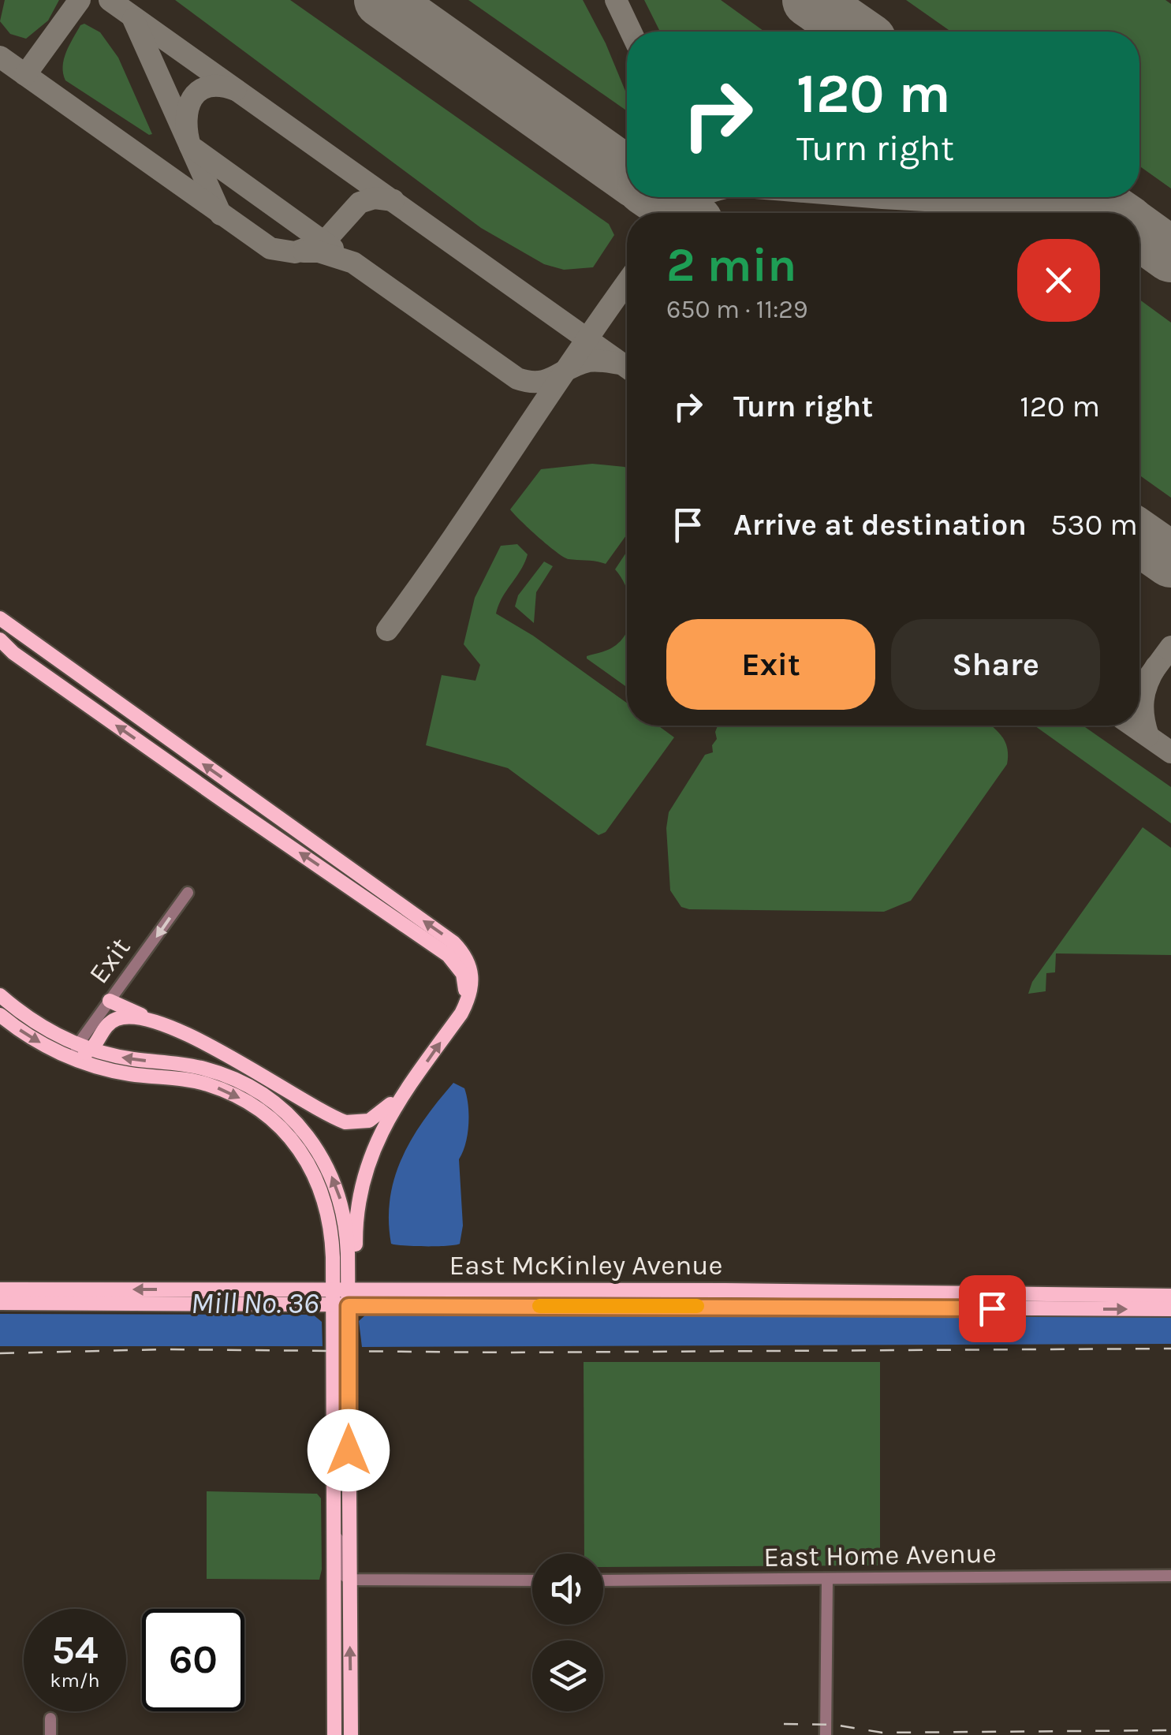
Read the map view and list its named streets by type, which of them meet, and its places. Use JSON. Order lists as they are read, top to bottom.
{
  "streets": {
    "main road": ["East McKinley Avenue"],
    "street": ["Exit", "East Home Avenue"]
  },
  "one_way": ["Exit"],
  "water": ["Mill No. 36"],
  "page": {
    "turn": ["120 m", "Turn right"],
    "heading": ["2 min", "650 m · 11:29"],
    "list": [
      {
        "name": "Turn right",
        "value": "120 m"
      },
      {
        "name": "Arrive at destination",
        "value": "530 m"
      }
    ],
    "buttons": ["Exit", "Share"],
    "speed": "54 km/h",
    "limit": "60"
  }
}
